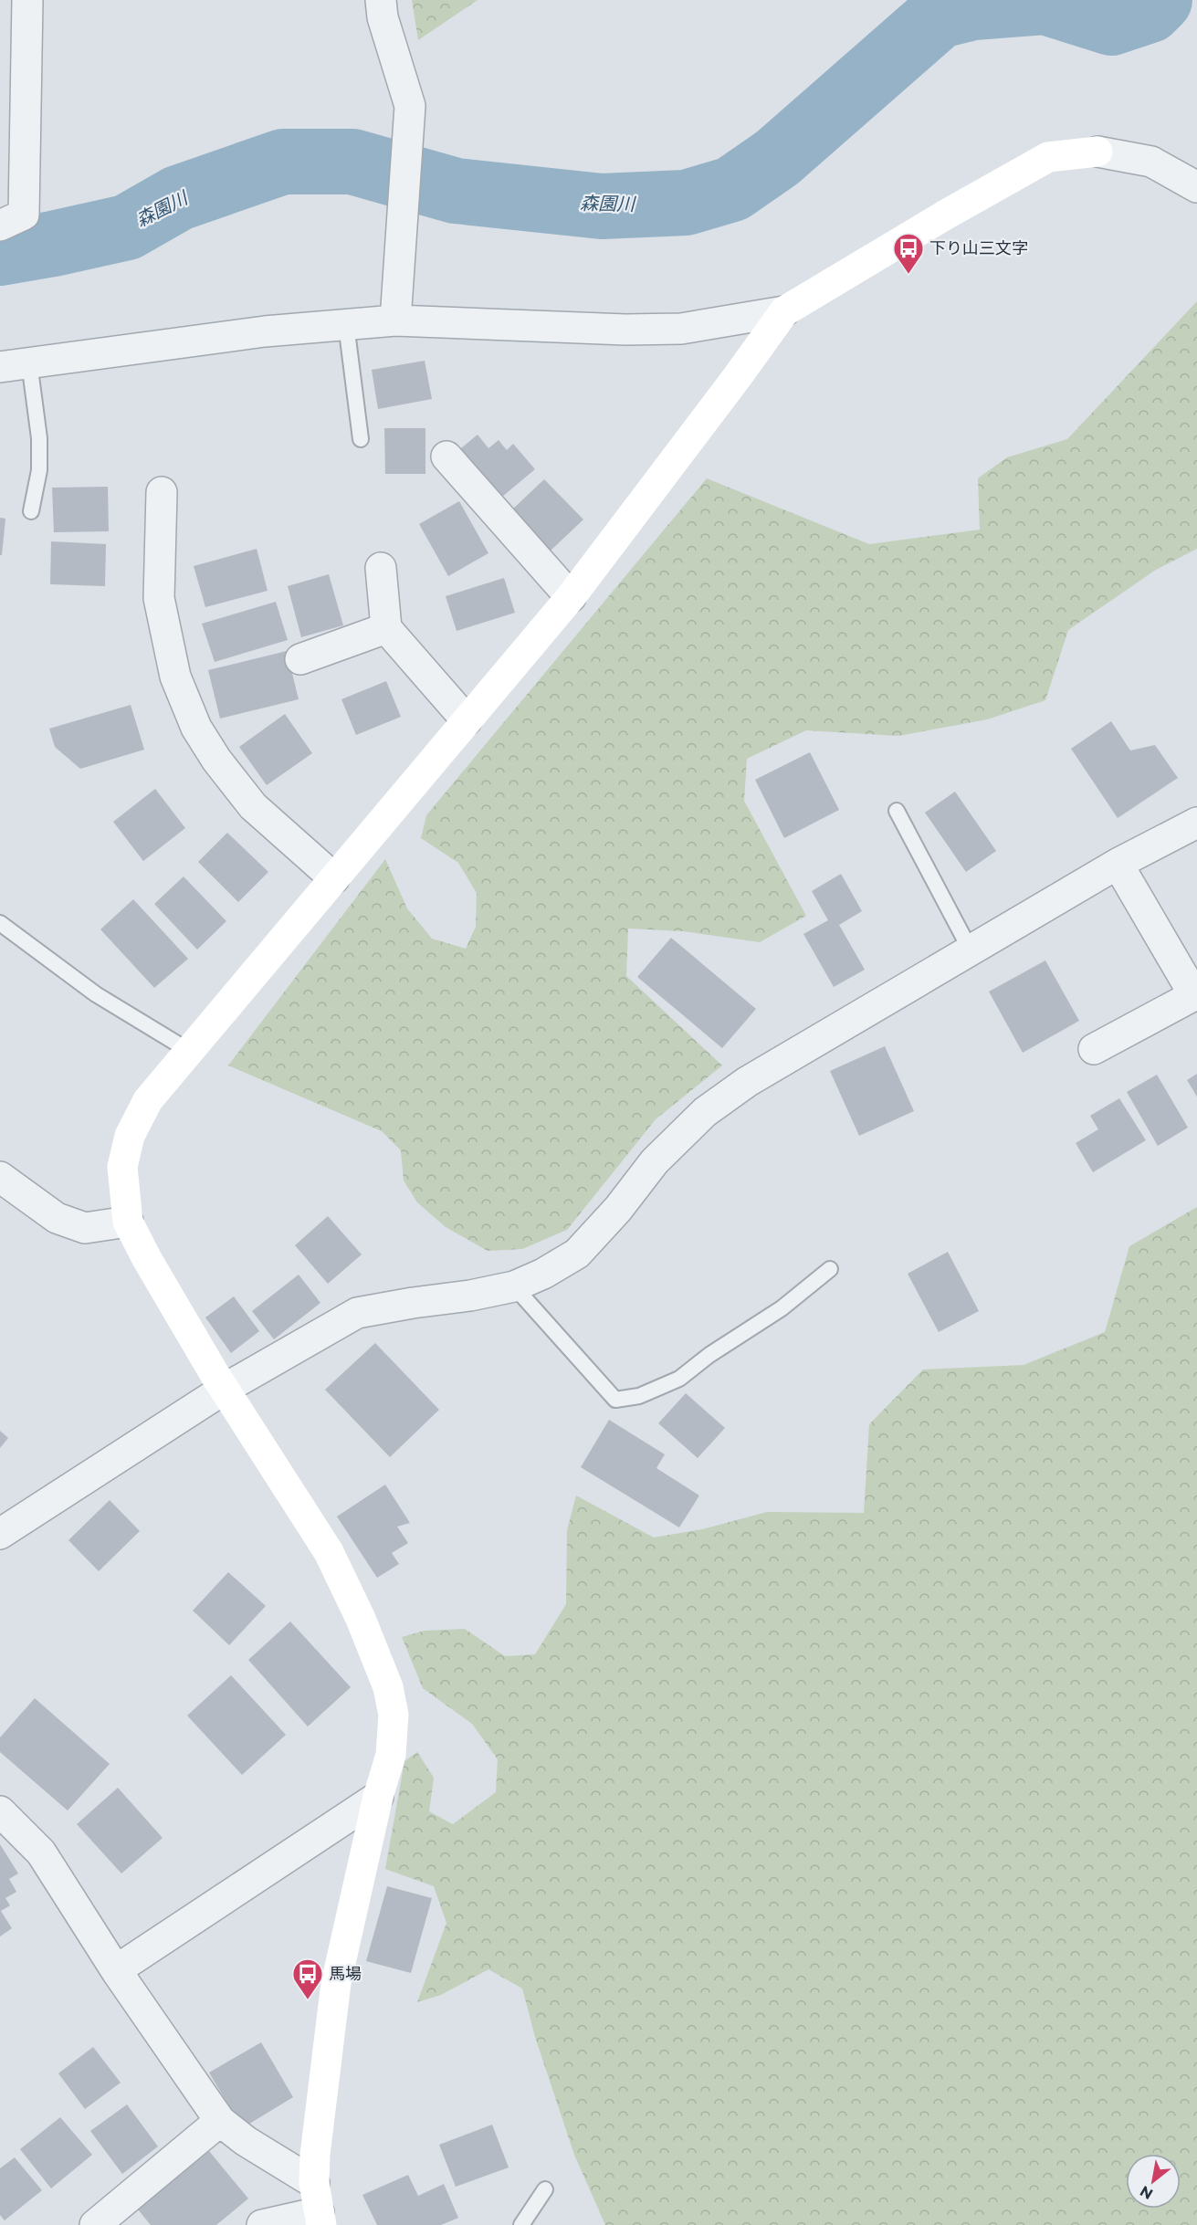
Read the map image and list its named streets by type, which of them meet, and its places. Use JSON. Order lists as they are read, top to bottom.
{
  "water": ["森園川"],
  "places": {
    "bus stop": ["下り山三文字", "馬場"]
  },
  "north": "bottom left"
}
